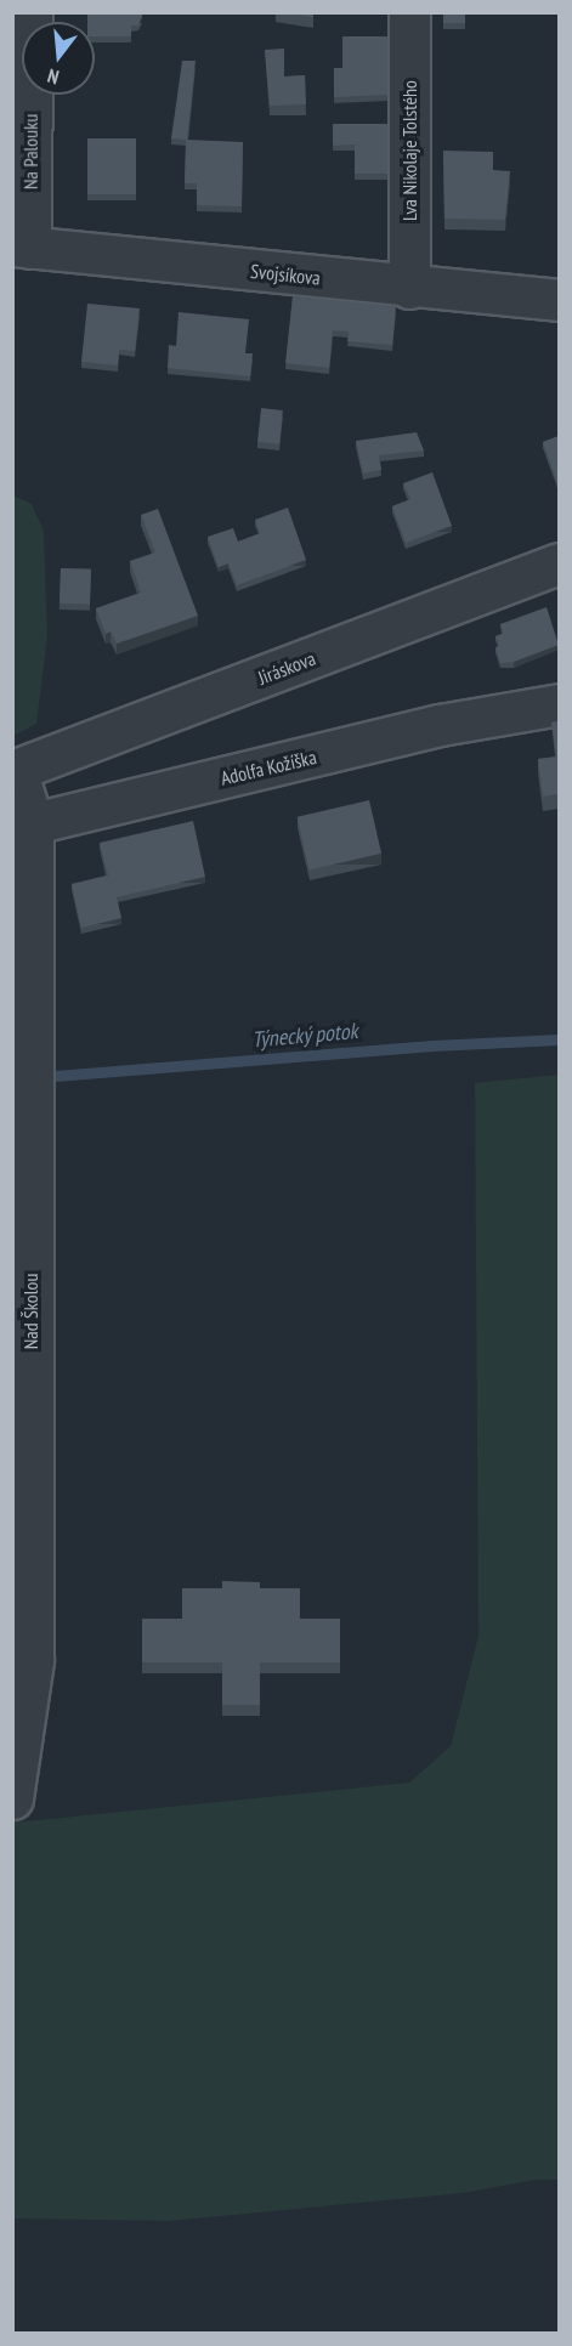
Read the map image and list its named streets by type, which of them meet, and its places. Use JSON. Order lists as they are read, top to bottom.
{
  "streets": {
    "street": [
      "Lva Nikolaje Tolstého",
      "Na Palouku",
      "Svojsíkova",
      "Jiráskova",
      "Adolfa Kožíška",
      "Nad Školou"
    ]
  },
  "crossings": [
    ["Lva Nikolaje Tolstého", "Svojsíkova"],
    ["Na Palouku", "Svojsíkova"],
    ["Adolfa Kožíška", "Nad Školou"]
  ],
  "water": ["Týnecký potok"],
  "north": "bottom"
}
